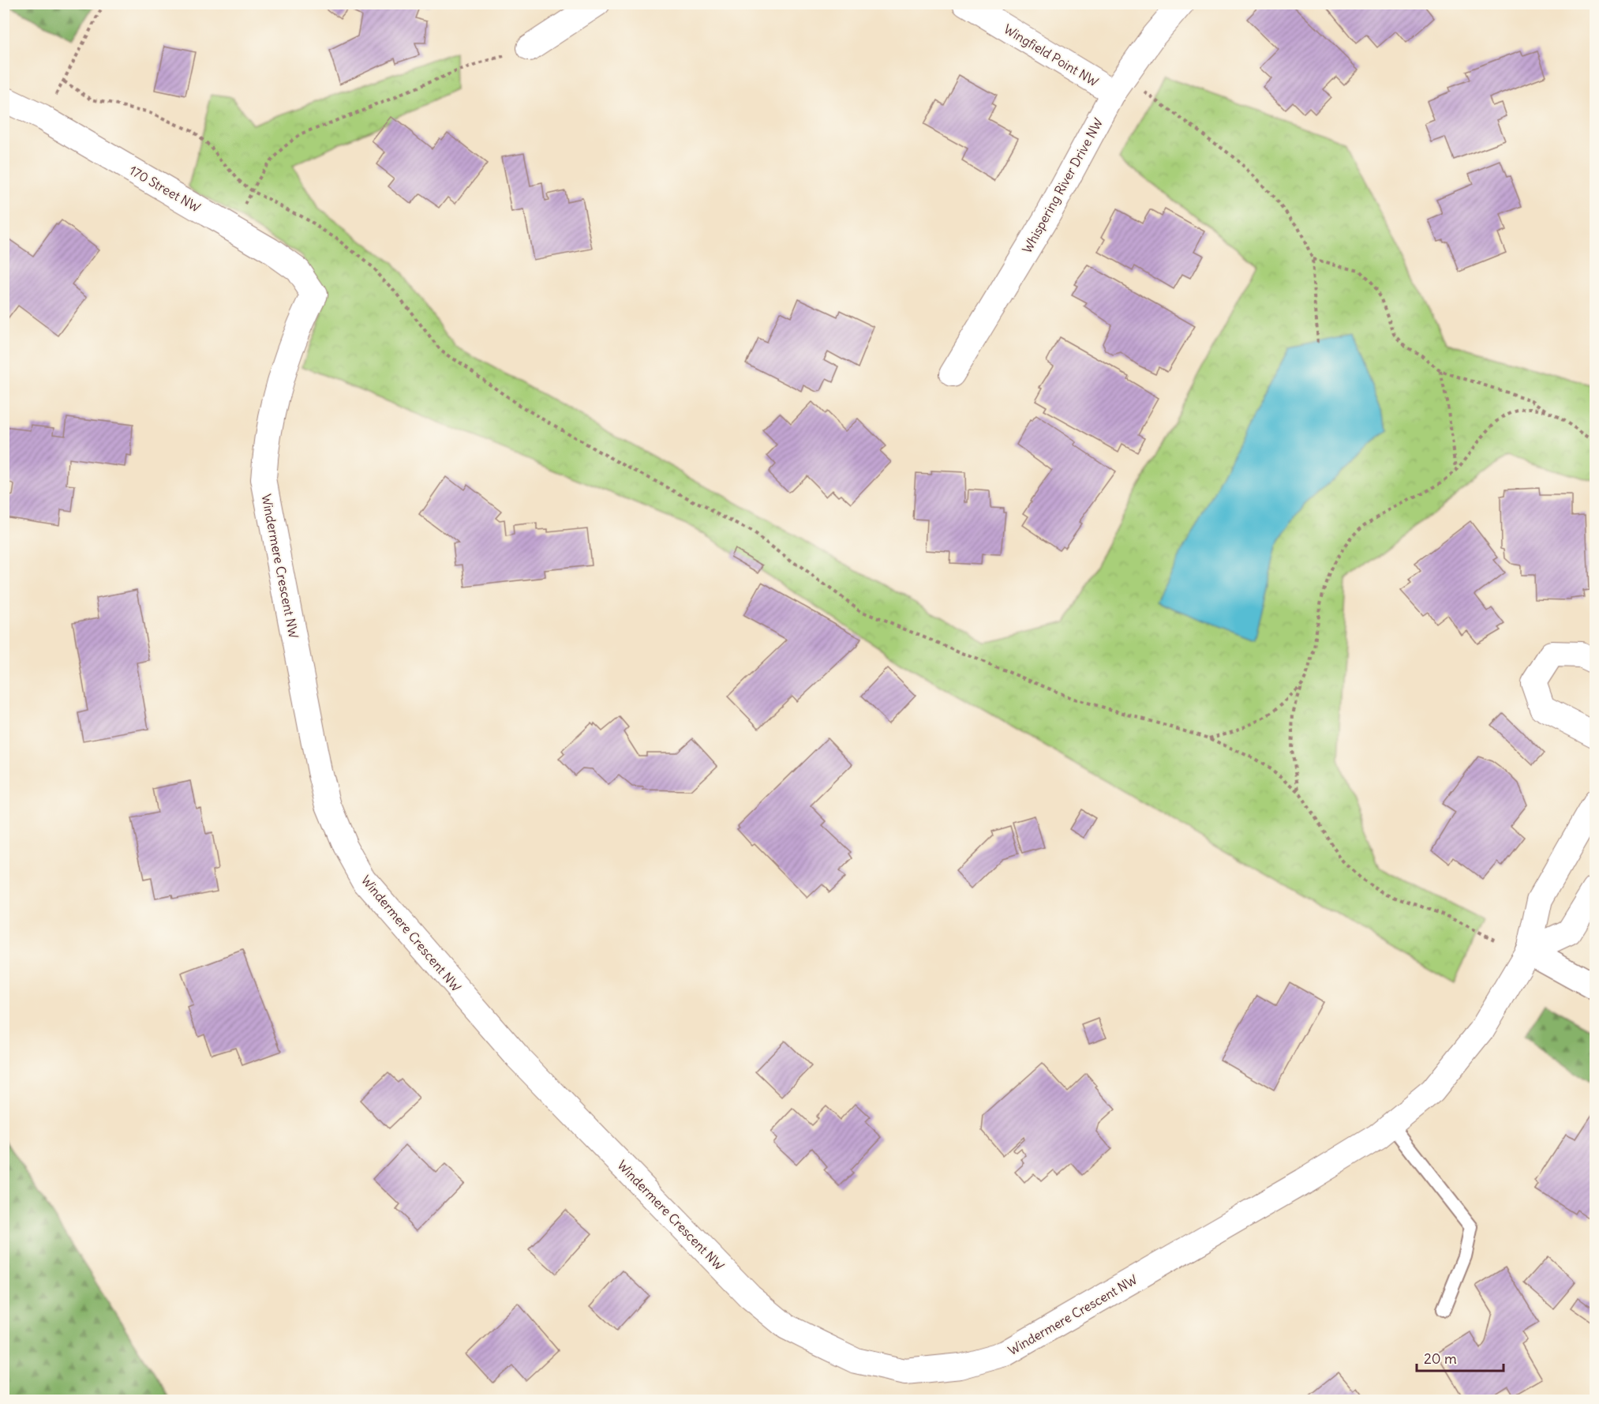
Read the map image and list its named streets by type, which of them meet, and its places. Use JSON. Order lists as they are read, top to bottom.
{
  "streets": {
    "street": [
      "Wingfield Point NW",
      "Whispering River Drive NW",
      "170 Street NW",
      "Windermere Crescent NW"
    ]
  },
  "crossings": [
    ["Wingfield Point NW", "Whispering River Drive NW"],
    ["170 Street NW", "Windermere Crescent NW"]
  ],
  "scale_bar": "20 m"
}
